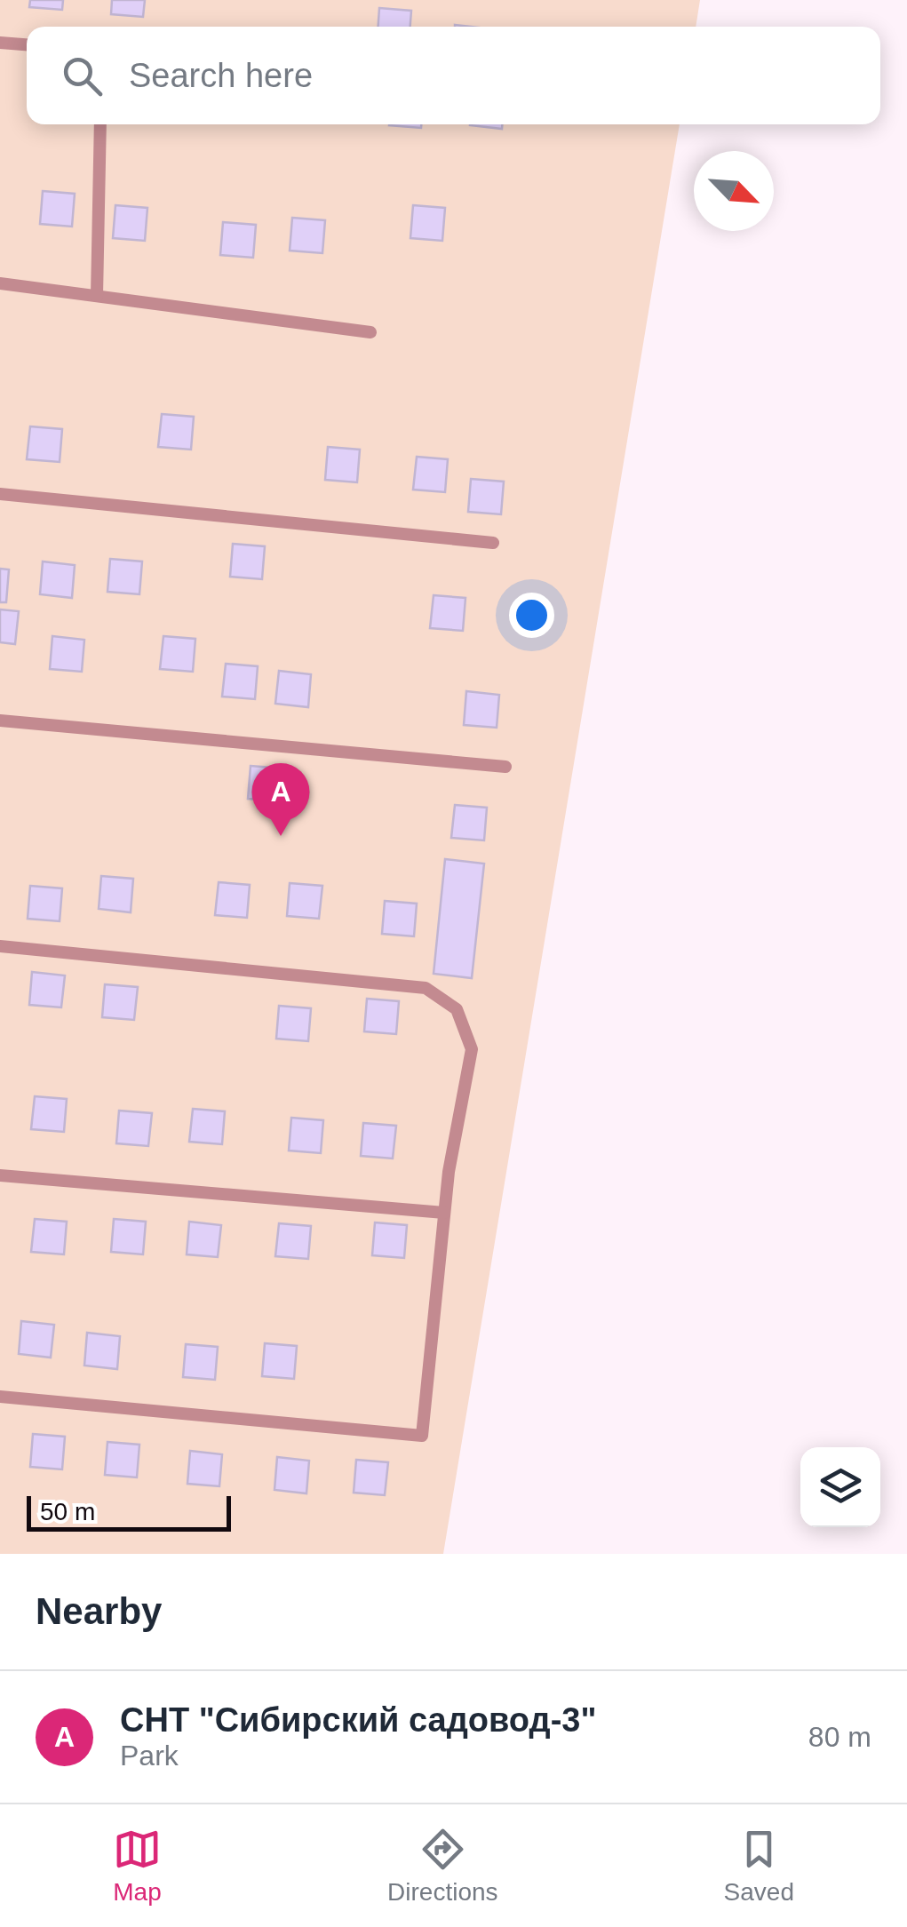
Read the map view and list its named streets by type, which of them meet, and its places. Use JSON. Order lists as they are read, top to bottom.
{
  "scale_bar": "50 m",
  "north": "bottom right",
  "page": {
    "search": "Search here",
    "pins": "A",
    "scale": "50 m",
    "heading": "Nearby",
    "list": [
      {
        "mark": "A",
        "name": "СНТ \"Сибирский садовод-3\"",
        "note": "Park",
        "value": "80 m"
      }
    ],
    "nav": ["Map", "Directions", "Saved"]
  }
}
